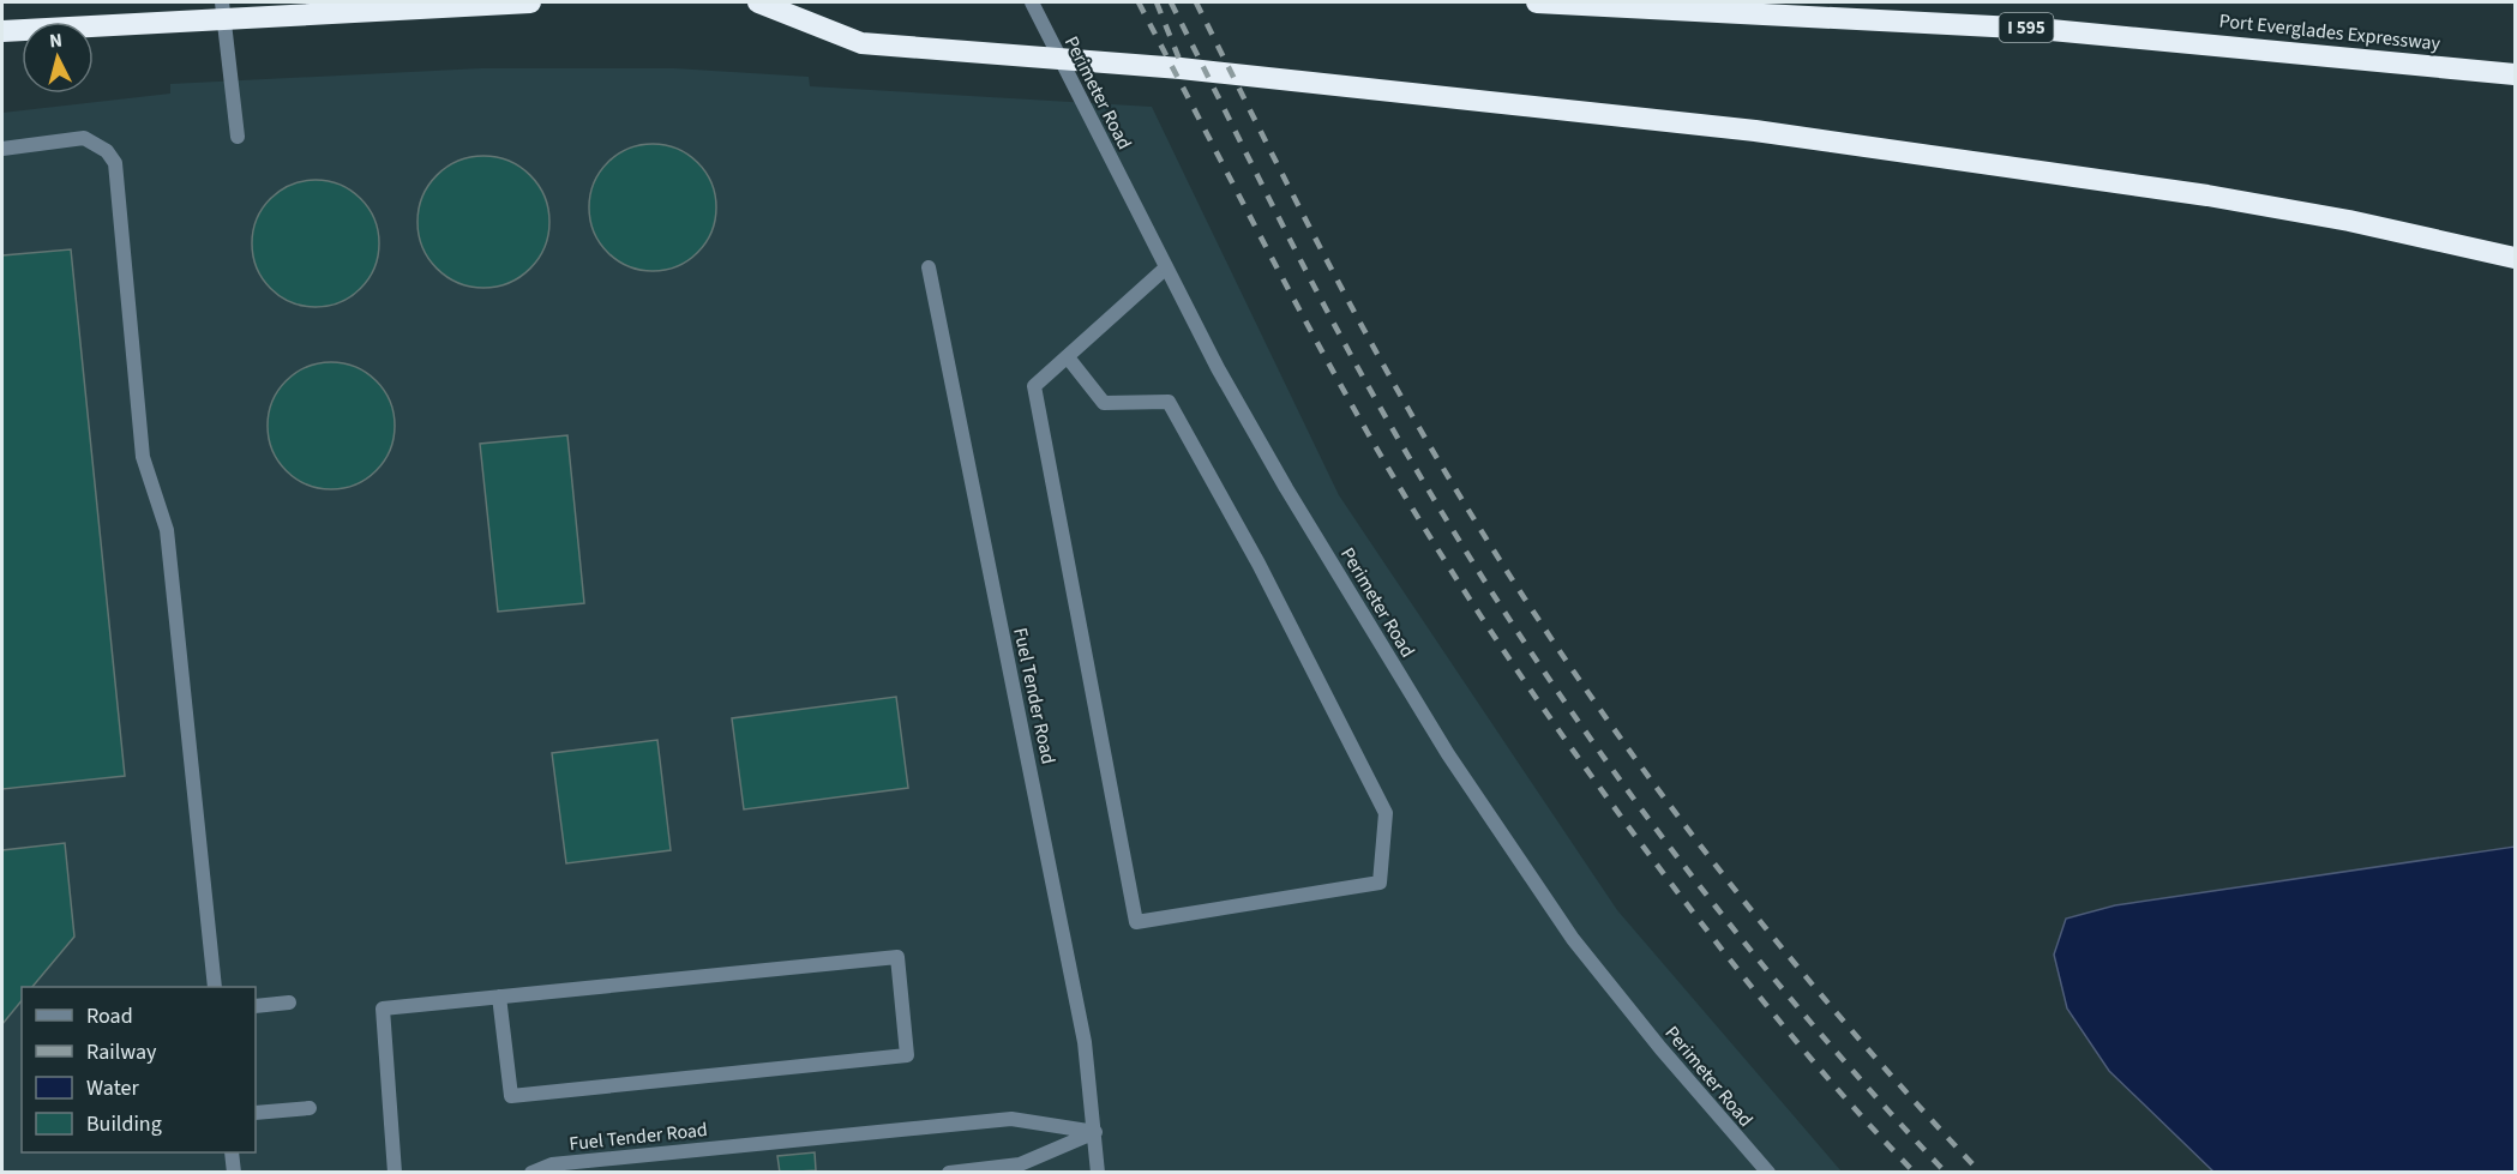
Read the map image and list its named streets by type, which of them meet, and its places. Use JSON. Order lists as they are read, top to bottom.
{
  "streets": {
    "highway": ["I 595", "Port Everglades Expressway"],
    "street": ["Perimeter Road", "Fuel Tender Road"]
  },
  "legend": [
    "Road",
    "Railway",
    "Water",
    "Building"
  ],
  "north": "top"
}
